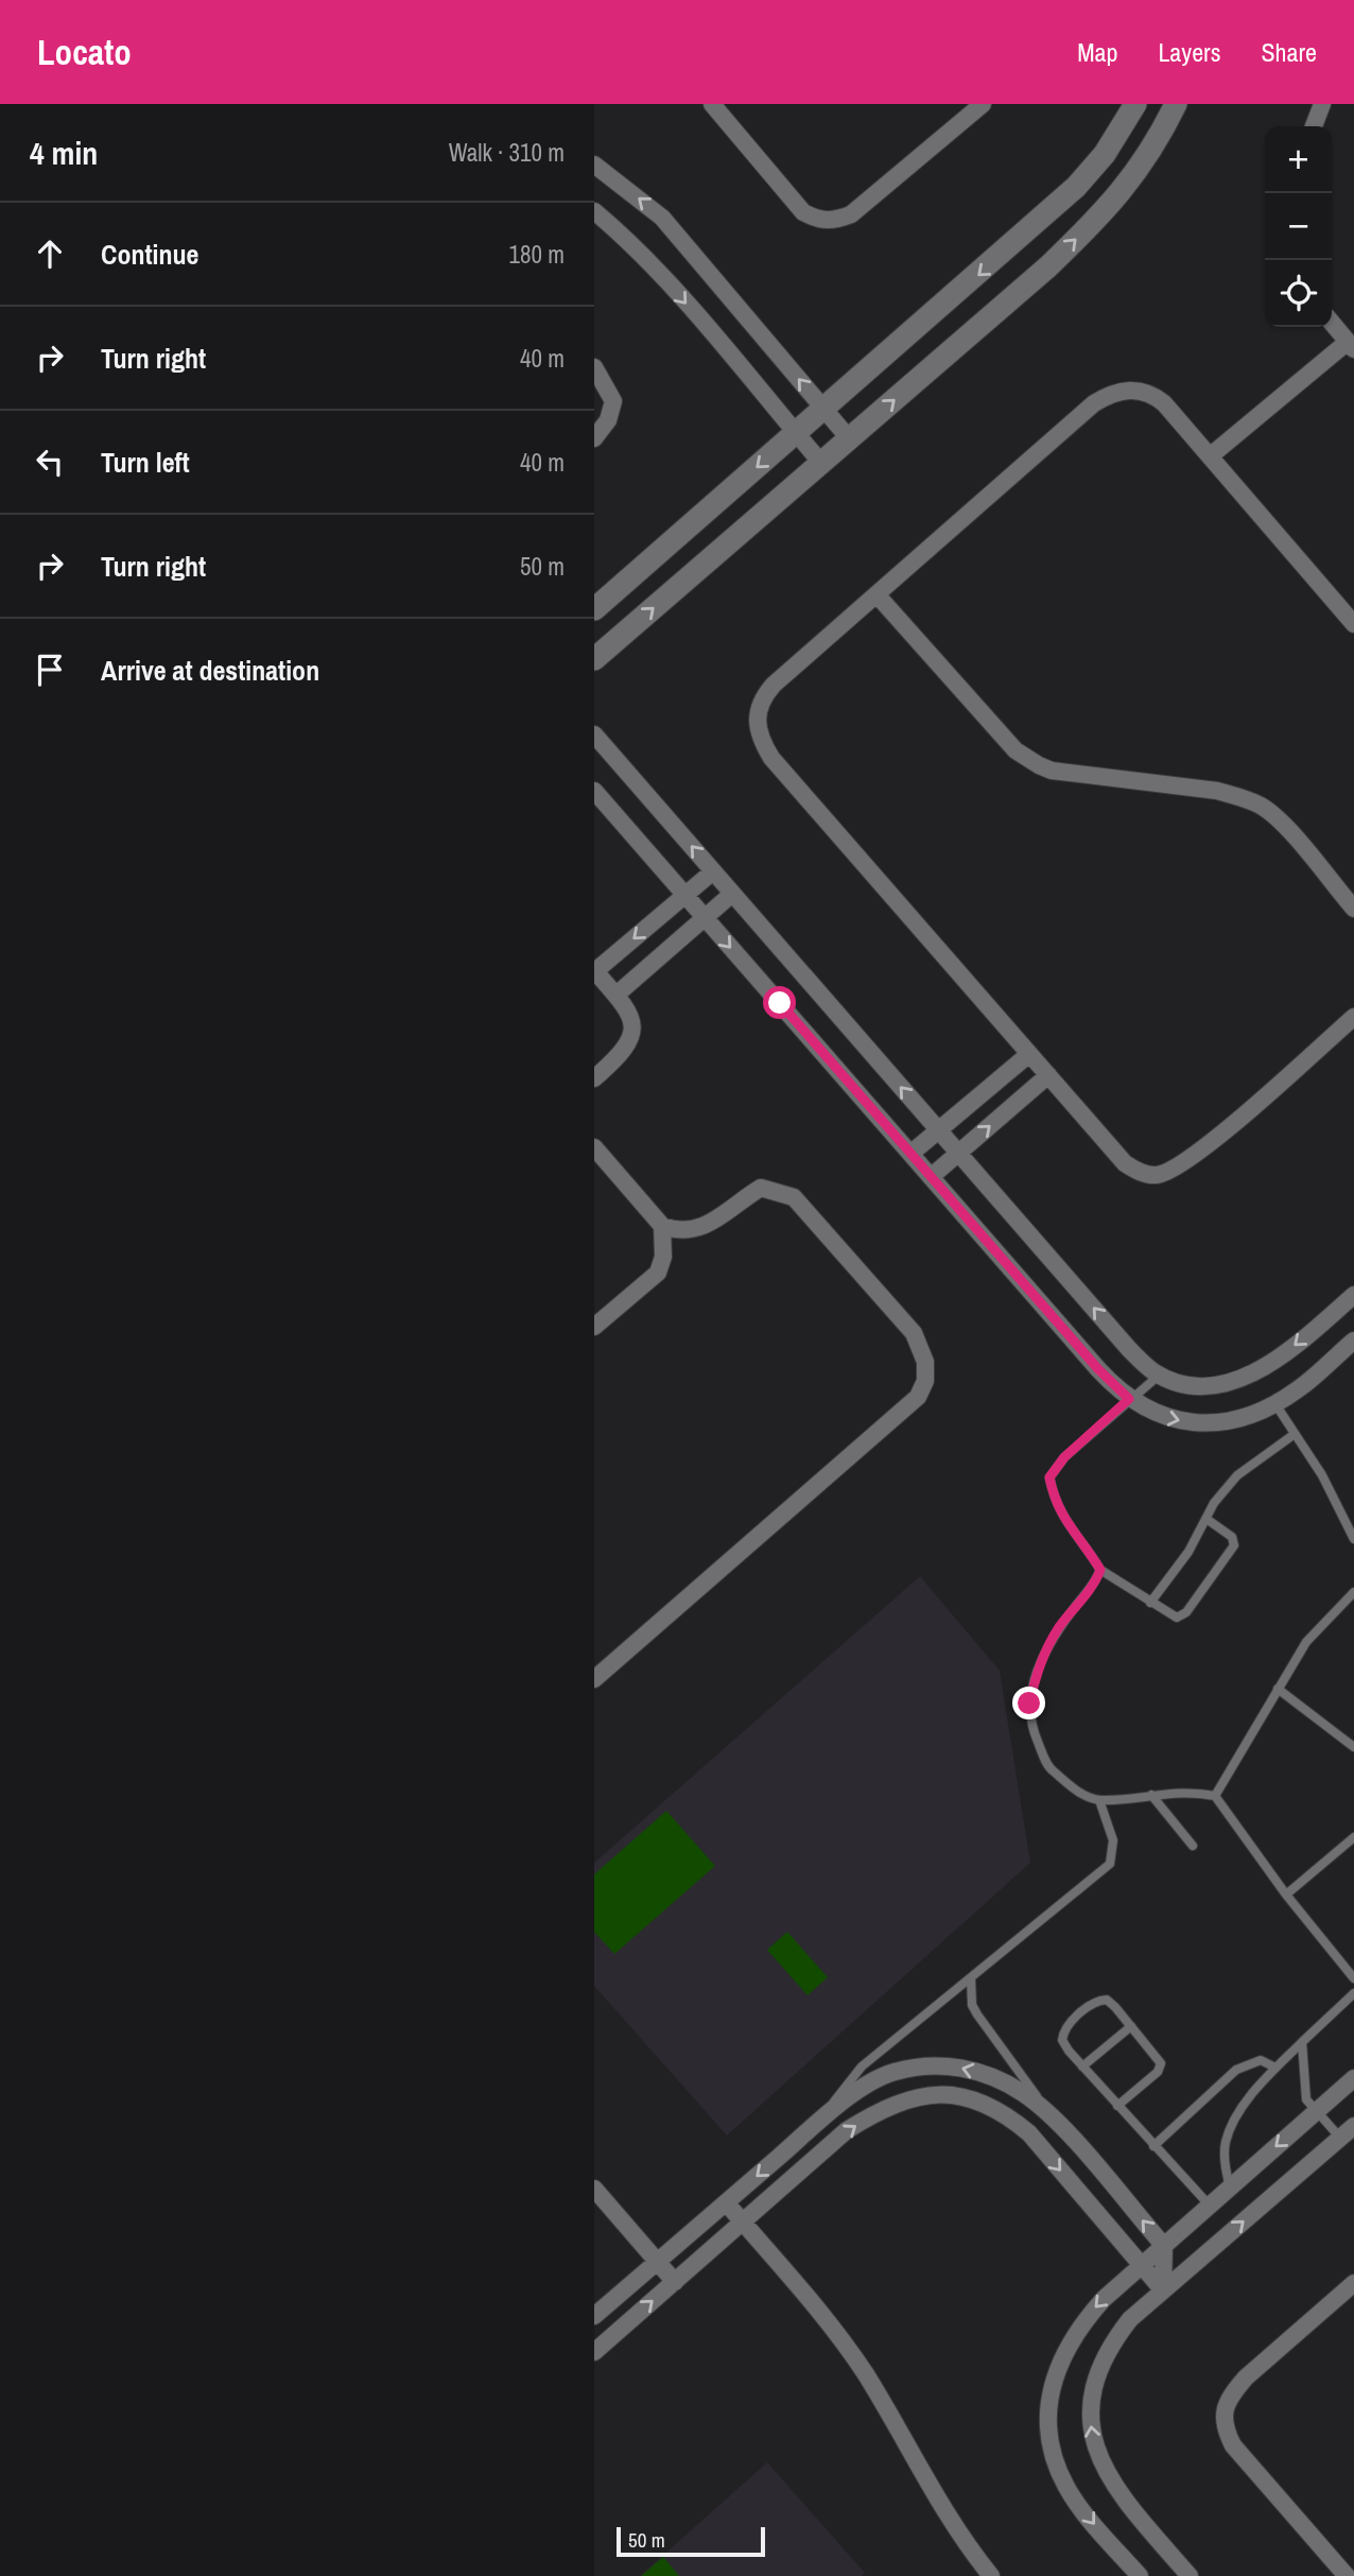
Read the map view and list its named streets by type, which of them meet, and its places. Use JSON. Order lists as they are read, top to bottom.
{
  "scale_bar": "50 m",
  "page": {
    "header": "Locato",
    "nav": ["Map", "Layers", "Share"],
    "heading": ["4 min", "Walk · 310 m"],
    "map_buttons": ["+", "−"],
    "list": [
      ["Continue", "180 m"],
      ["Turn right", "40 m"],
      ["Turn left", "40 m"],
      ["Turn right", "50 m"],
      "Arrive at destination"
    ],
    "scale": "50 m"
  }
}
